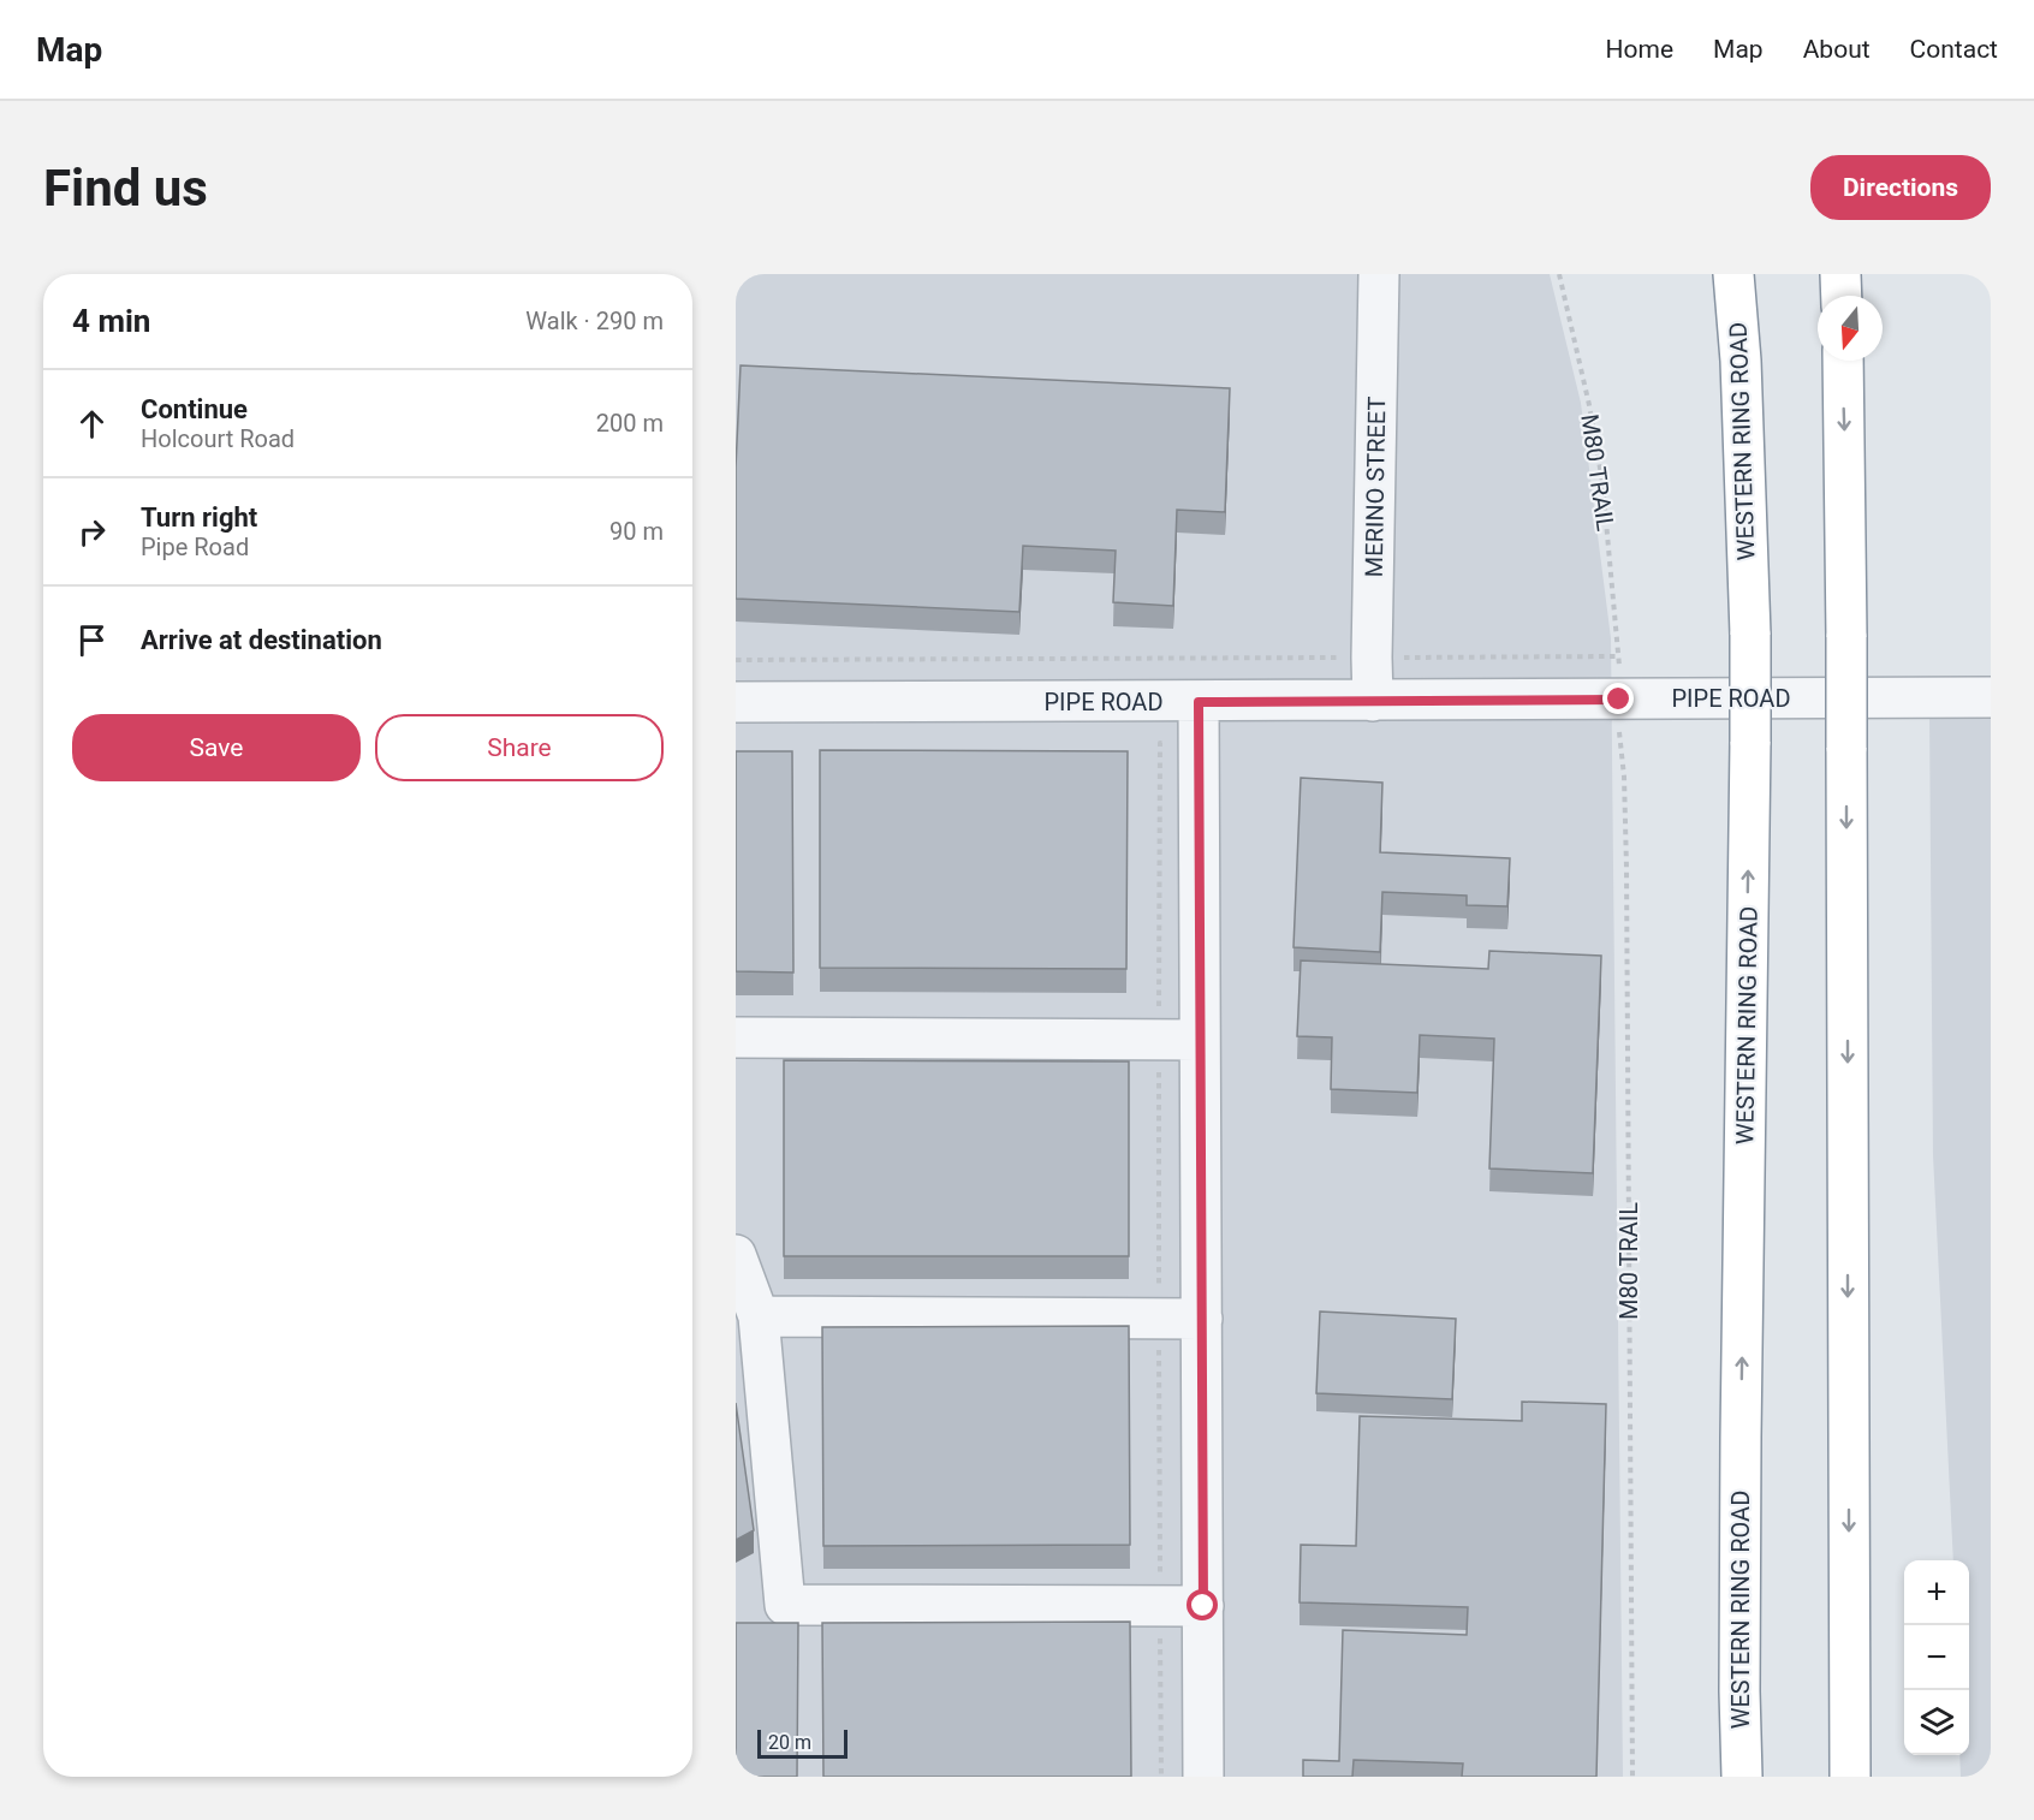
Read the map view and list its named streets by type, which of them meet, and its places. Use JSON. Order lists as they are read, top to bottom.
{
  "streets": {
    "highway": ["WESTERN RING ROAD"],
    "street": ["MERINO STREET", "PIPE ROAD"],
    "path": ["M80 TRAIL"]
  },
  "crossings": [
    ["MERINO STREET", "PIPE ROAD"]
  ],
  "scale_bar": "20 m",
  "north": "bottom",
  "page": {
    "header": "Map",
    "nav": [
      "Home",
      "Map",
      "About",
      "Contact"
    ],
    "buttons": [
      "Directions",
      ["Save", "Share"]
    ],
    "title": "Find us",
    "heading": ["4 min", "Walk · 290 m"],
    "list": [
      ["Continue", "Holcourt Road", "200 m"],
      ["Turn right", "Pipe Road", "90 m"],
      "Arrive at destination"
    ],
    "map_buttons": ["+", "−"],
    "scale": "20 m"
  }
}
